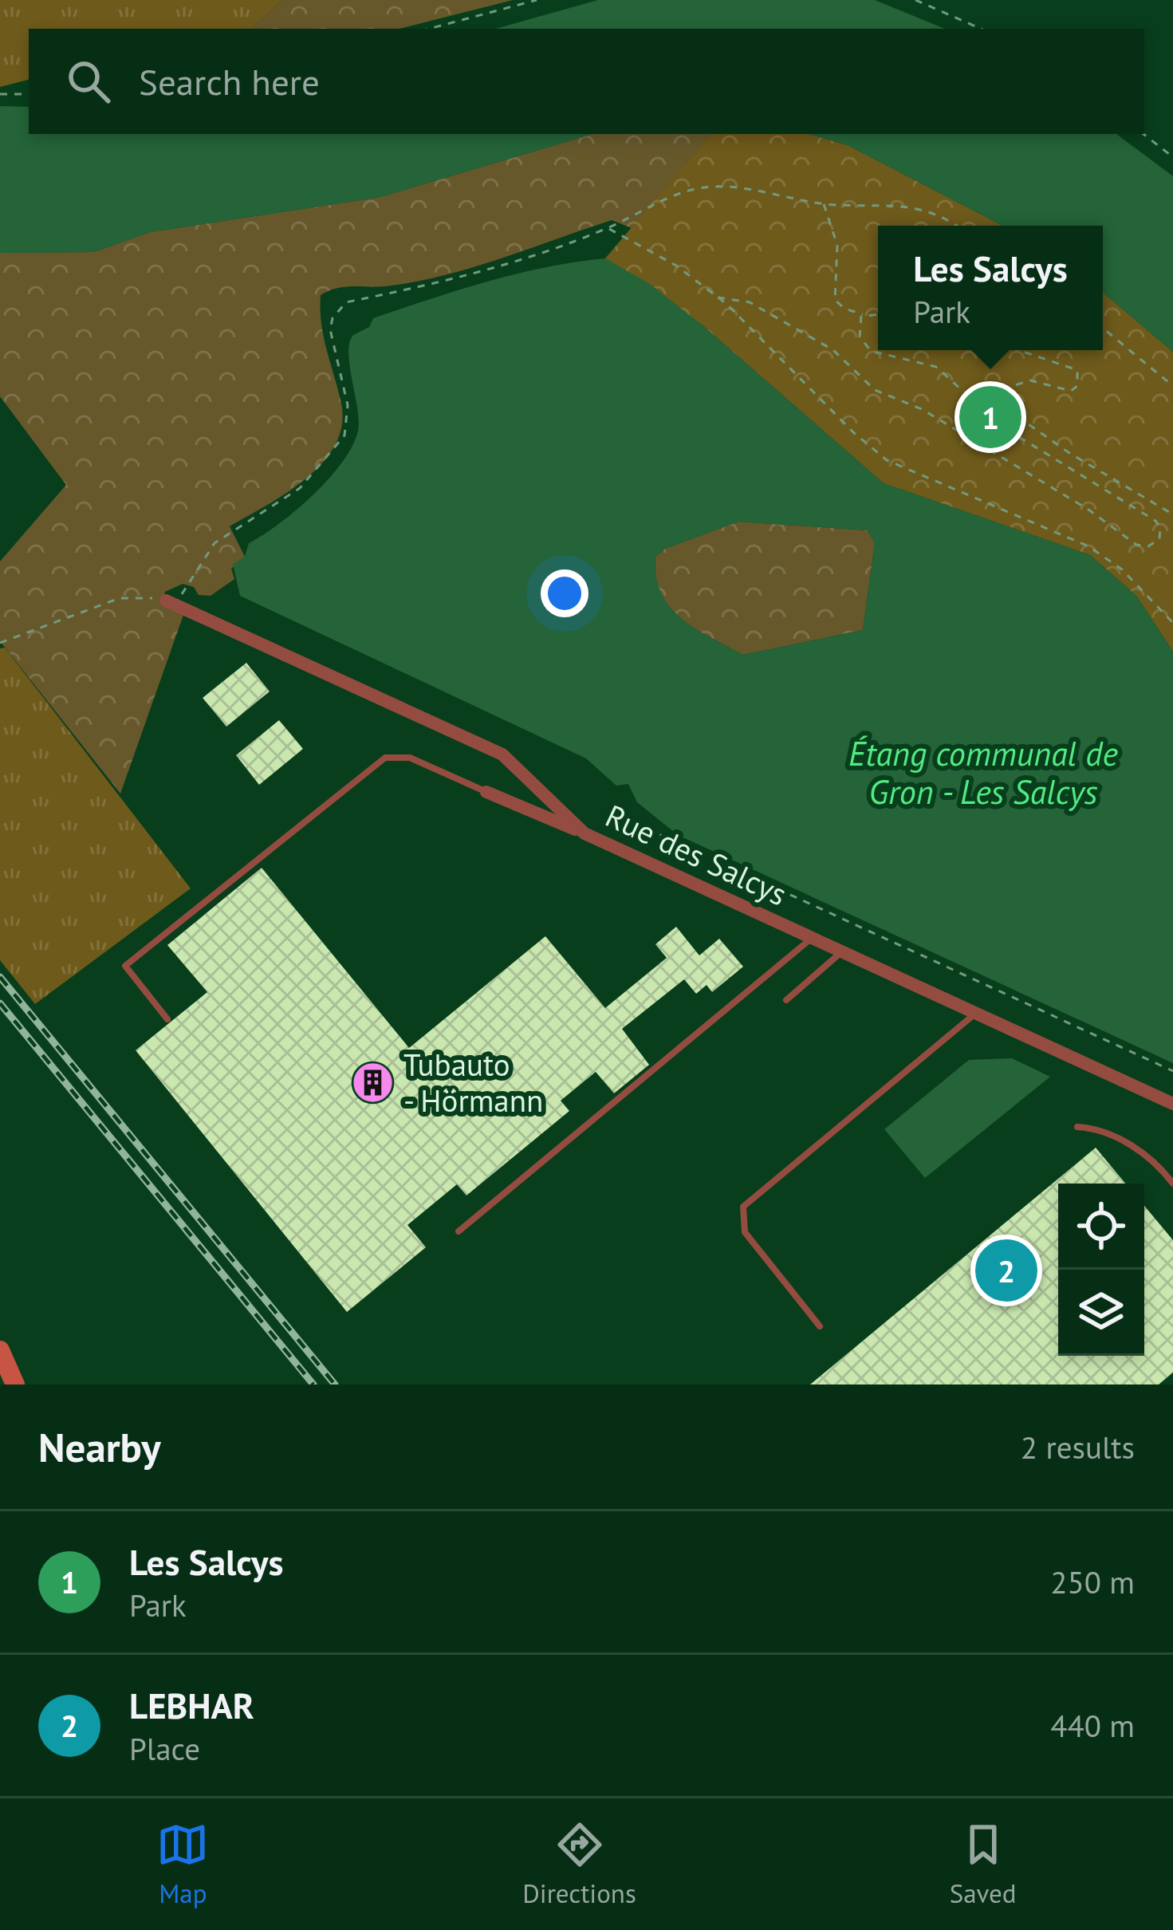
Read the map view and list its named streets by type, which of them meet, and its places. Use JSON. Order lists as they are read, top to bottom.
{
  "streets": {
    "street": ["Rue des Salcys"]
  },
  "water": ["Étang communal de Gron - Les Salcys"],
  "places": {
    "building": ["Tubauto - Hörmann"]
  },
  "page": {
    "search": "Search here",
    "popup": ["Les Salcys", "Park"],
    "pins": ["1", "2"],
    "heading": ["Nearby", "2 results"],
    "list": [
      {
        "mark": "1",
        "name": "Les Salcys",
        "note": "Park",
        "value": "250 m"
      },
      {
        "mark": "2",
        "name": "LEBHAR",
        "note": "Place",
        "value": "440 m"
      }
    ],
    "nav": ["Map", "Directions", "Saved"]
  }
}
